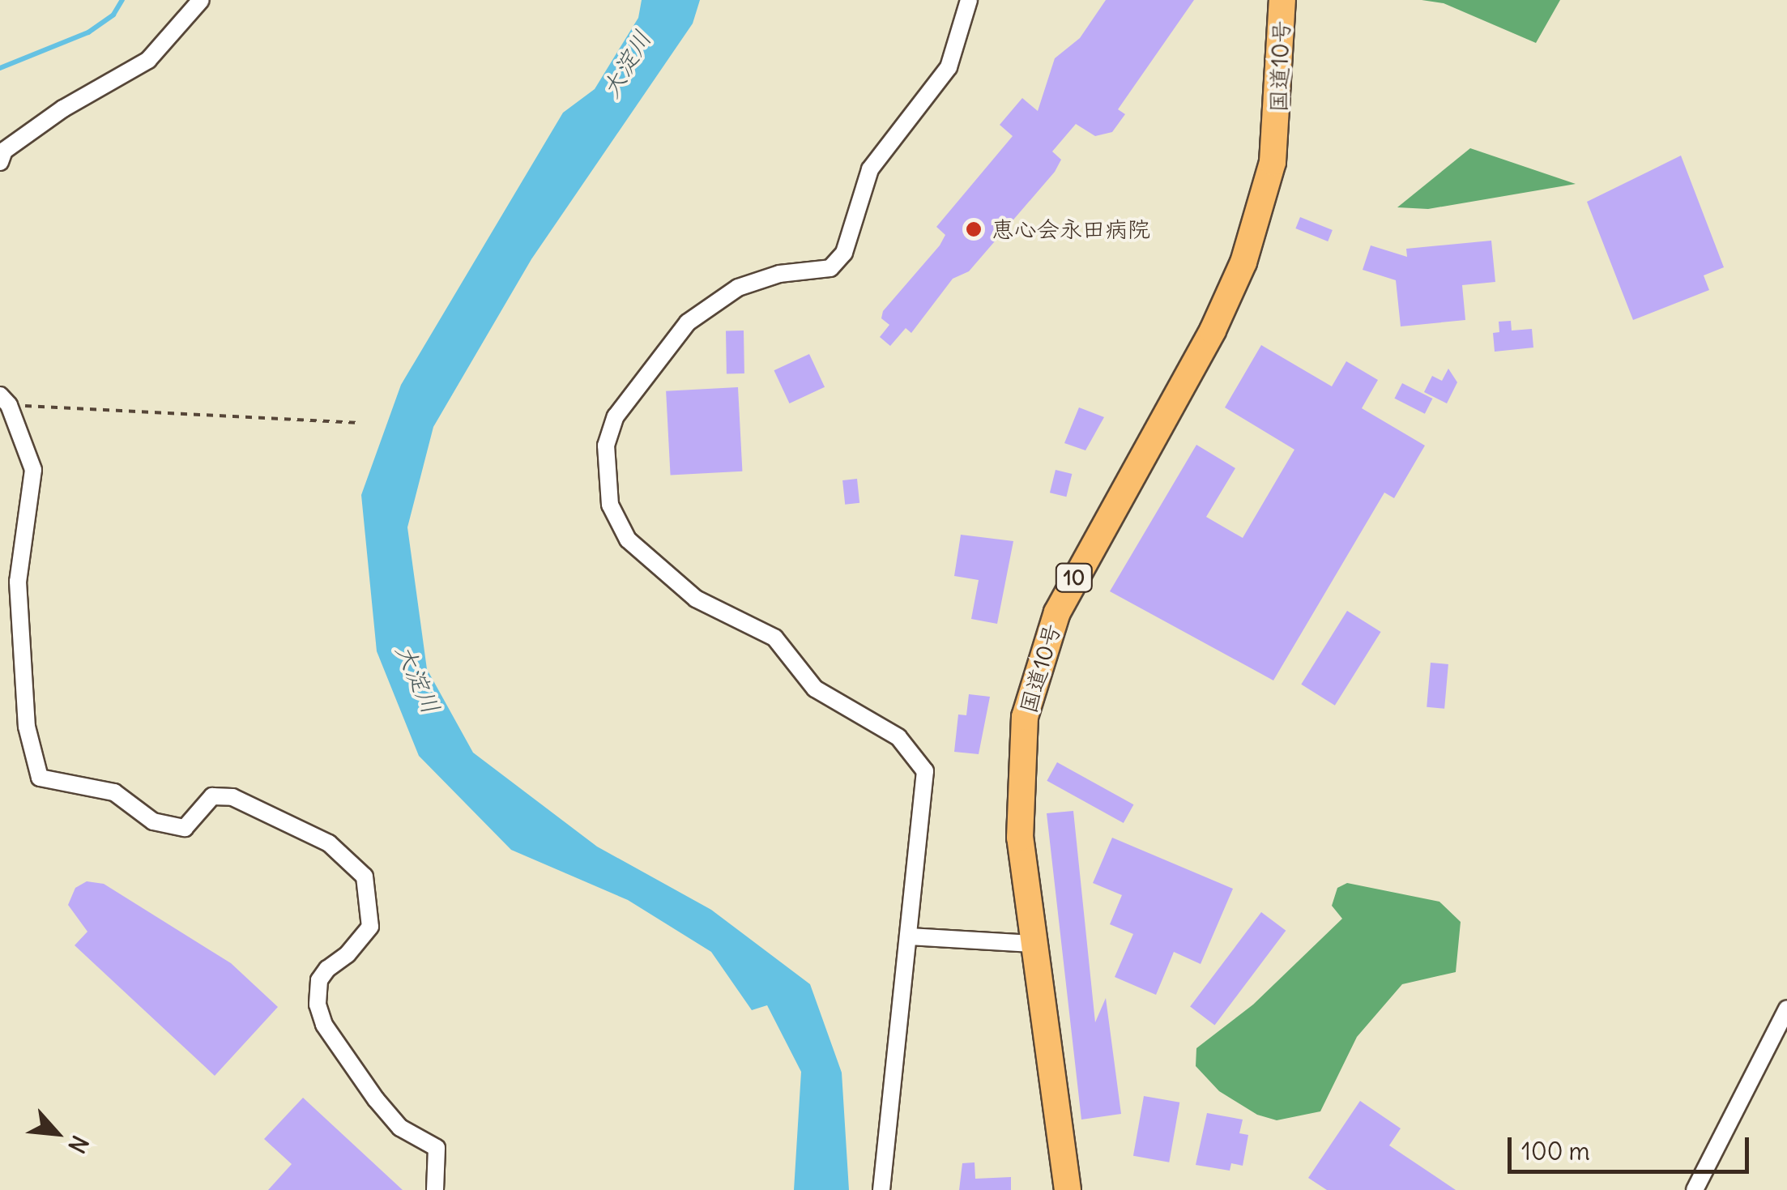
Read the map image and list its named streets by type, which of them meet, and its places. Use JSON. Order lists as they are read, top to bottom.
{
  "streets": {
    "highway": ["国道10号", "10"]
  },
  "water": ["大淀川"],
  "places": ["恵心会永田病院"],
  "scale_bar": "100 m",
  "north": "bottom right"
}
